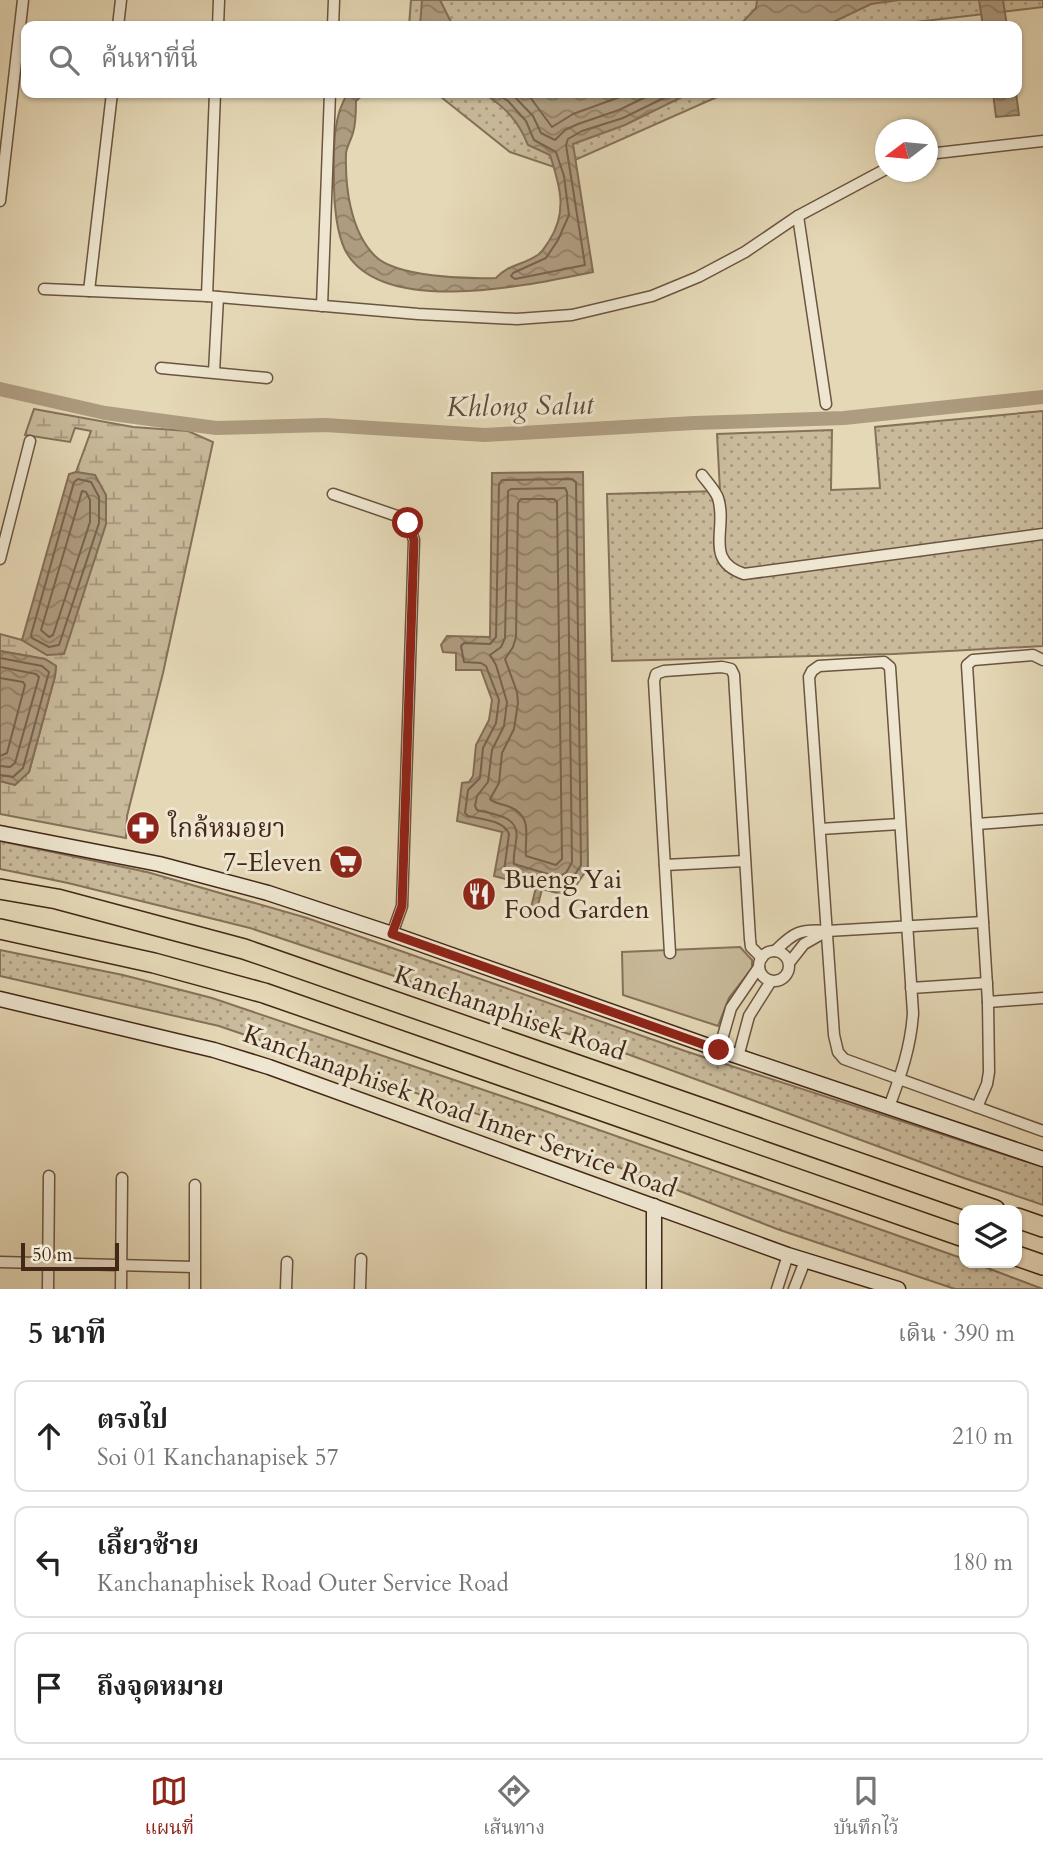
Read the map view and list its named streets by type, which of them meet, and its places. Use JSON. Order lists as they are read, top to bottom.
{
  "streets": {
    "highway": ["Kanchanaphisek Road"],
    "main road": ["Kanchanaphisek Road Inner Service Road"]
  },
  "water": ["Khlong Salut"],
  "places": {
    "pharmacy": ["ใกล้หมอยา"],
    "supermarket": ["7-Eleven"],
    "restaurant": ["Bueng Yai Food Garden"]
  },
  "scale_bar": "50 m",
  "north": "left",
  "page": {
    "search": "ค้นหาที่นี่",
    "scale": "50 m",
    "heading": ["5 นาที", "เดิน · 390 m"],
    "list": [
      ["ตรงไป", "Soi 01 Kanchanapisek 57", "210 m"],
      ["เลี้ยวซ้าย", "Kanchanaphisek Road Outer Service Road", "180 m"],
      "ถึงจุดหมาย"
    ],
    "nav": ["แผนที่", "เส้นทาง", "บันทึกไว้"]
  }
}
